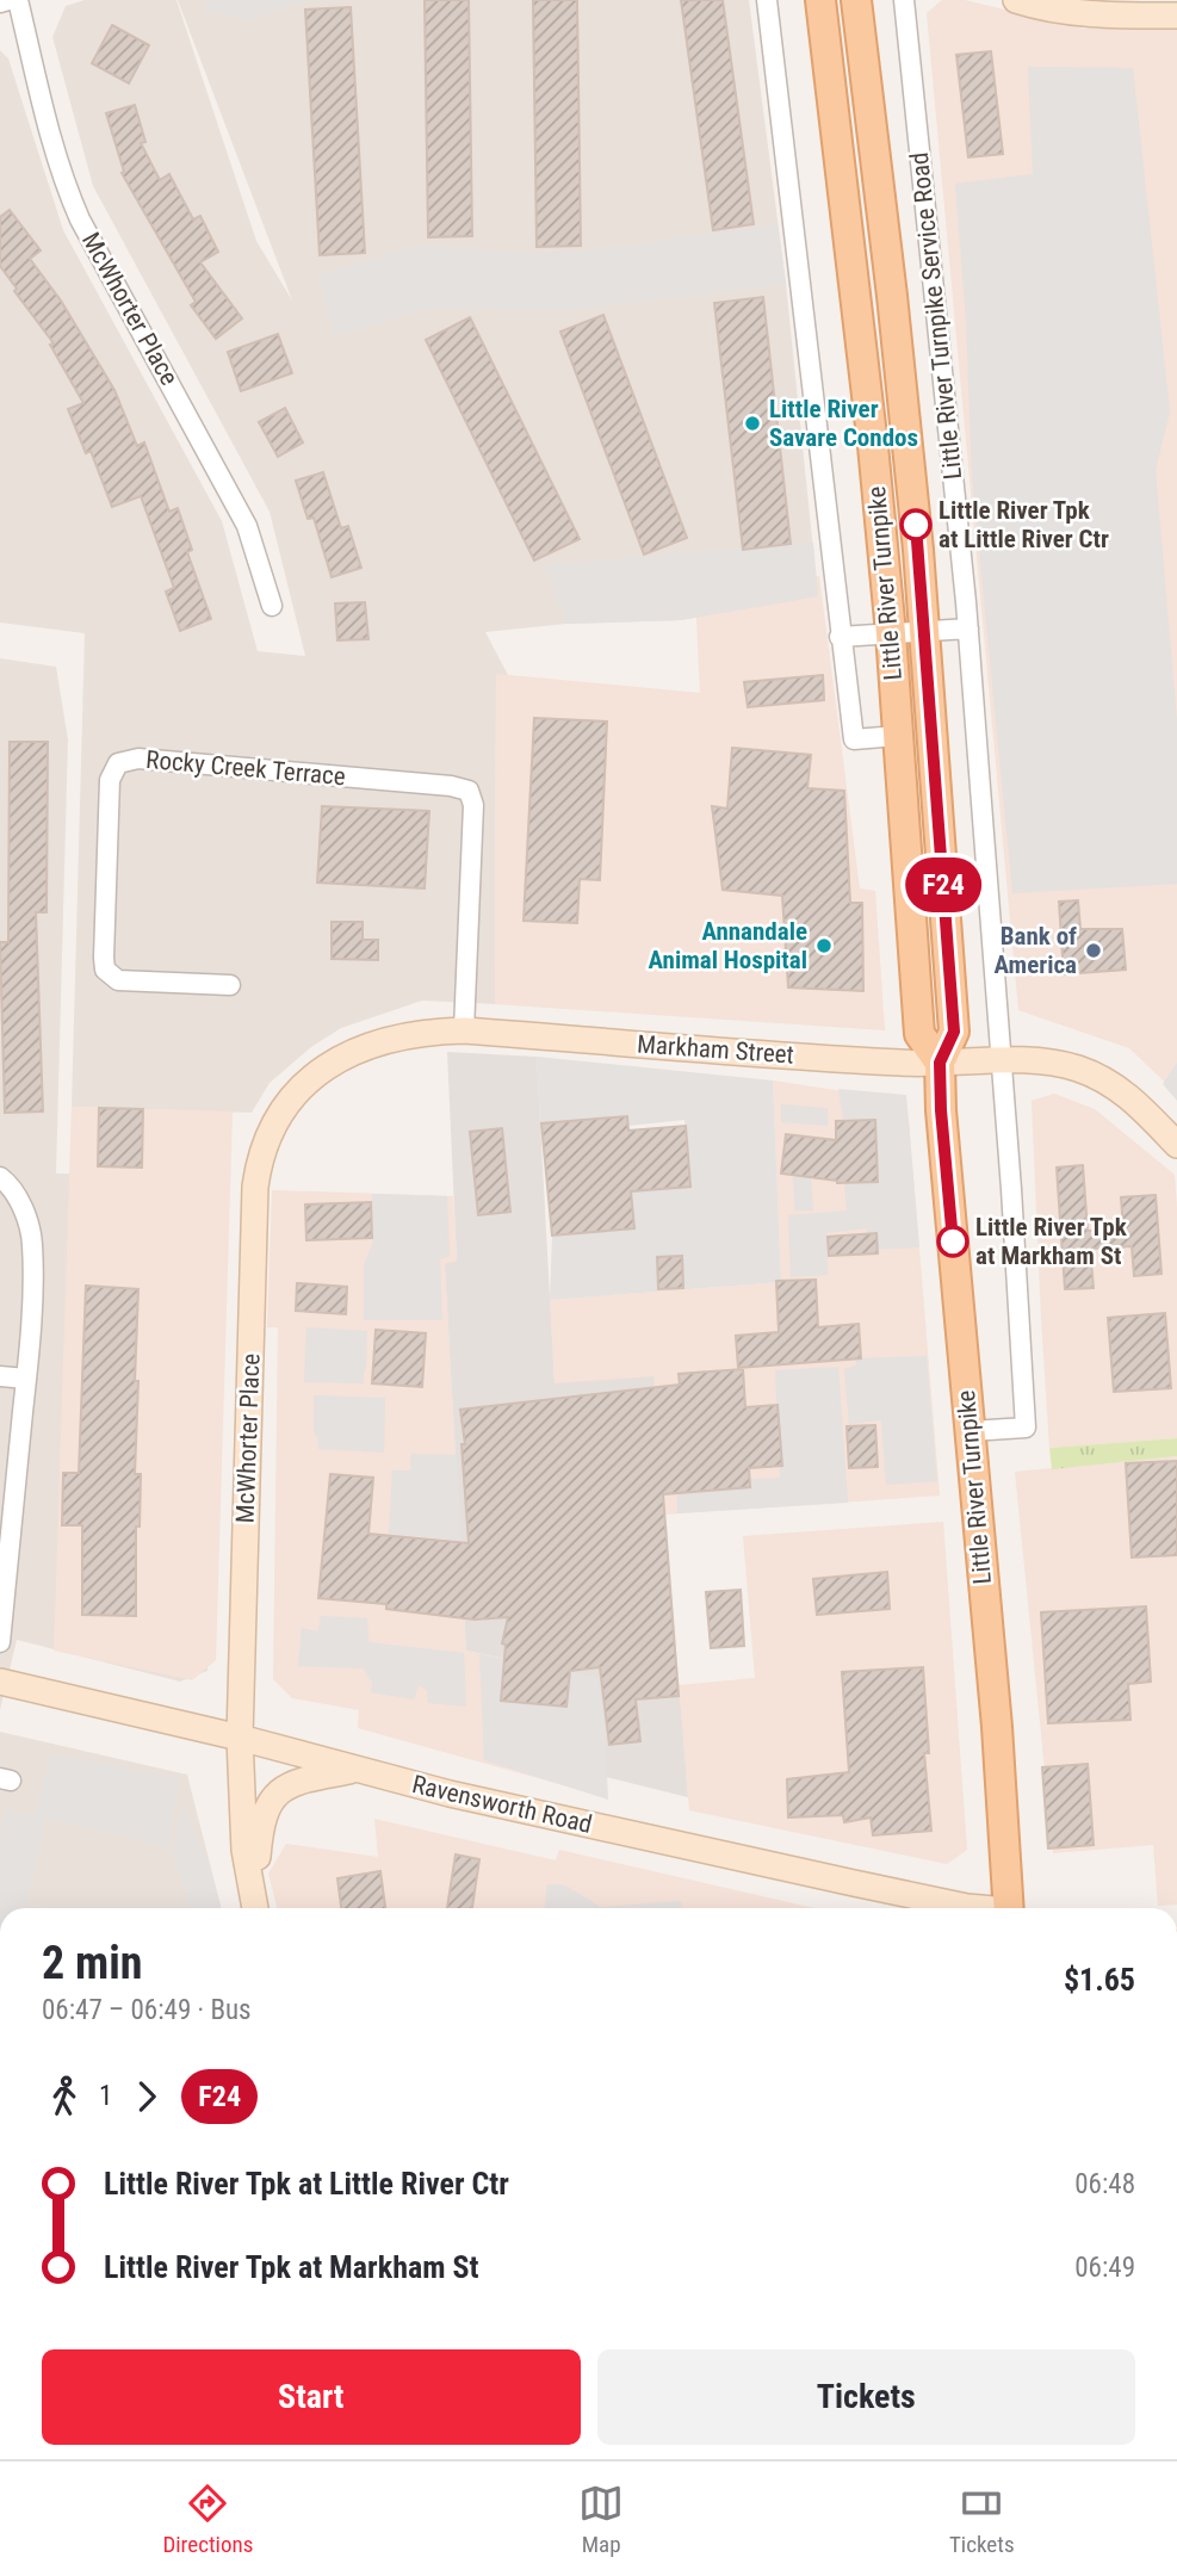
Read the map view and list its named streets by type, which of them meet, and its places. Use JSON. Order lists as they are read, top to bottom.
{
  "streets": {
    "main road": ["Little River Turnpike"],
    "street": [
      "McWhorter Place",
      "Little River Turnpike Service Road",
      "Rocky Creek Terrace",
      "Markham Street",
      "Ravensworth Road"
    ]
  },
  "crossings": [
    ["McWhorter Place", "Markham Street"],
    ["McWhorter Place", "Ravensworth Road"],
    ["Little River Turnpike Service Road", "Little River Turnpike"],
    ["Little River Turnpike Service Road", "Markham Street"],
    ["Little River Turnpike", "Markham Street"],
    ["Rocky Creek Terrace", "Markham Street"]
  ],
  "places": [
    "Little River Savare Condos",
    "Little River Tpk at Little River Ctr",
    "Annandale Animal Hospital",
    "Bank of America",
    "Little River Tpk at Markham St"
  ],
  "lines": ["bus line F24"],
  "page": {
    "on_map": "F24",
    "heading": ["2 min", "06:47 – 06:49 · Bus", "$1.65"],
    "legs": ["1", "F24"],
    "list": [
      {
        "name": "Little River Tpk at Little River Ctr",
        "value": "06:48"
      },
      {
        "name": "Little River Tpk at Markham St",
        "value": "06:49"
      }
    ],
    "buttons": ["Start", "Tickets"],
    "tabs": ["Directions", "Map", "Tickets"]
  }
}
